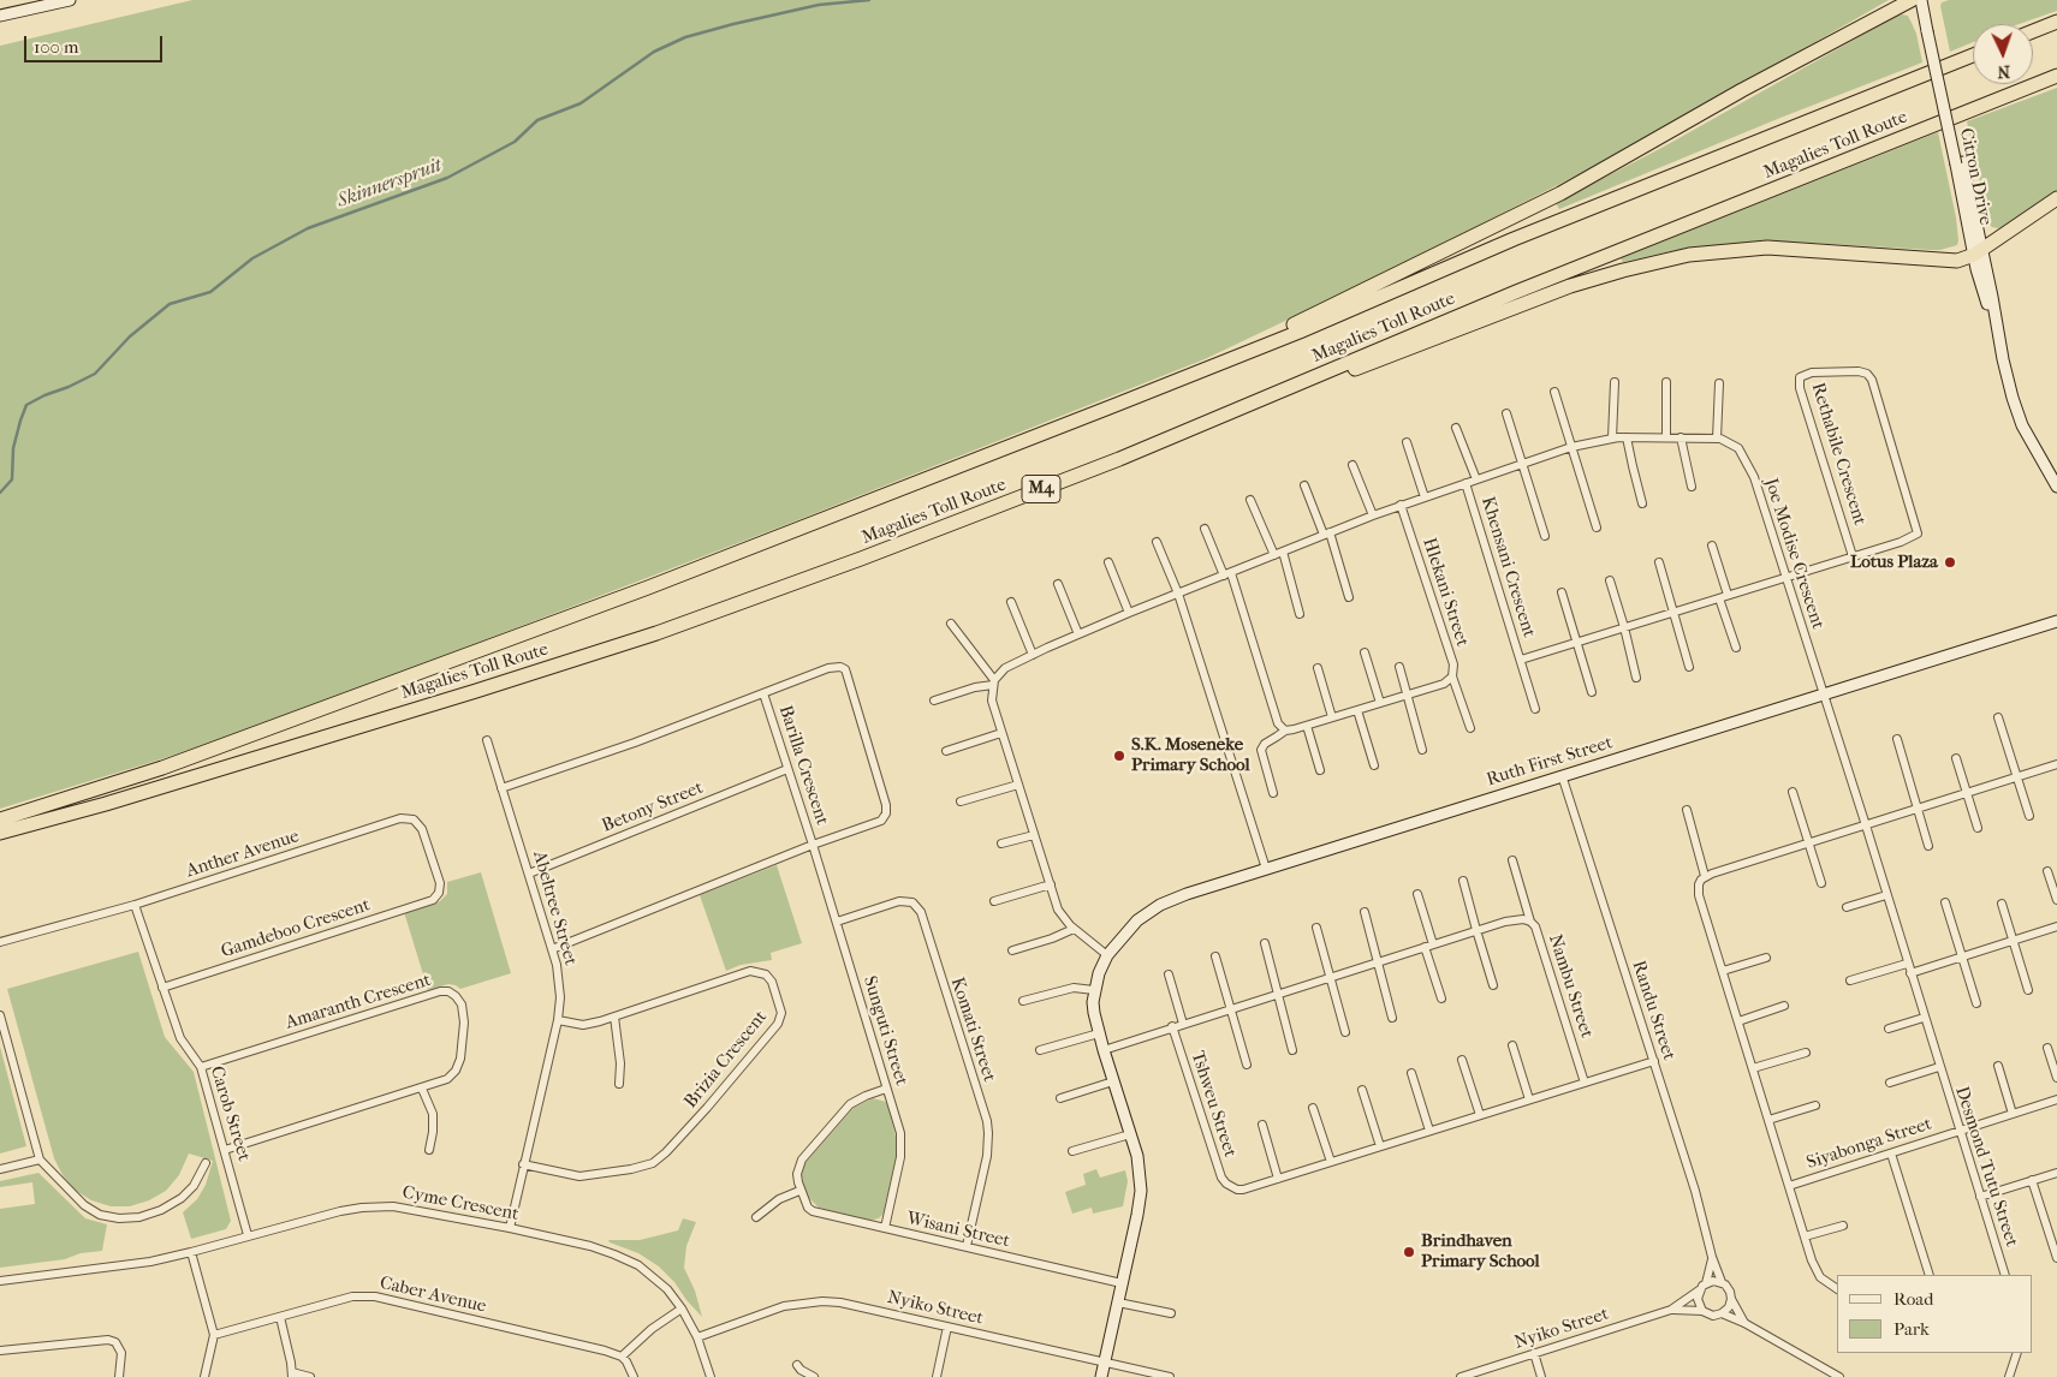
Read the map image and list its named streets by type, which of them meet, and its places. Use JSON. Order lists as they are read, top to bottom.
{
  "streets": {
    "highway": ["Magalies Toll Route", "M4"],
    "street": [
      "Citron Drive",
      "Rethabile Crescent",
      "Joe Modise Crescent",
      "Khensani Crescent",
      "Hlekani Street",
      "Ruth First Street",
      "Barilla Crescent",
      "Betony Street",
      "Anther Avenue",
      "Abeltree Street",
      "Gamdeboo Crescent",
      "Nambu Street",
      "Amaranth Crescent",
      "Randu Street",
      "Komati Street",
      "Sunguti Street",
      "Brizia Crescent",
      "Tshweu Street",
      "Carob Street",
      "Siyabonga Street",
      "Desmond Tutu Street",
      "Cyme Crescent",
      "Wisani Street",
      "Caber Avenue",
      "Nyiko Street"
    ]
  },
  "crossings": [
    ["Rethabile Crescent", "Joe Modise Crescent"],
    ["Rethabile Crescent", "Khensani Crescent"],
    ["Joe Modise Crescent", "Khensani Crescent"],
    ["Joe Modise Crescent", "Ruth First Street"],
    ["Joe Modise Crescent", "Desmond Tutu Street"],
    ["Ruth First Street", "Nambu Street"],
    ["Ruth First Street", "Randu Street"],
    ["Ruth First Street", "Desmond Tutu Street"],
    ["Ruth First Street", "Wisani Street"],
    ["Ruth First Street", "Nyiko Street"],
    ["Barilla Crescent", "Betony Street"],
    ["Barilla Crescent", "Abeltree Street"],
    ["Barilla Crescent", "Sunguti Street"],
    ["Betony Street", "Abeltree Street"],
    ["Anther Avenue", "Gamdeboo Crescent"],
    ["Anther Avenue", "Carob Street"],
    ["Abeltree Street", "Brizia Crescent"],
    ["Abeltree Street", "Cyme Crescent"],
    ["Gamdeboo Crescent", "Carob Street"],
    ["Nambu Street", "Tshweu Street"],
    ["Amaranth Crescent", "Carob Street"],
    ["Randu Street", "Nyiko Street"],
    ["Komati Street", "Sunguti Street"],
    ["Komati Street", "Wisani Street"],
    ["Sunguti Street", "Wisani Street"],
    ["Carob Street", "Cyme Crescent"],
    ["Siyabonga Street", "Desmond Tutu Street"],
    ["Cyme Crescent", "Nyiko Street"]
  ],
  "water": ["Skinnerspruit"],
  "places": ["Lotus Plaza", "S.K. Moseneke Primary School", "Brindhaven Primary School"],
  "legend": ["Road", "Park"],
  "scale_bar": "100 m",
  "north": "bottom"
}
